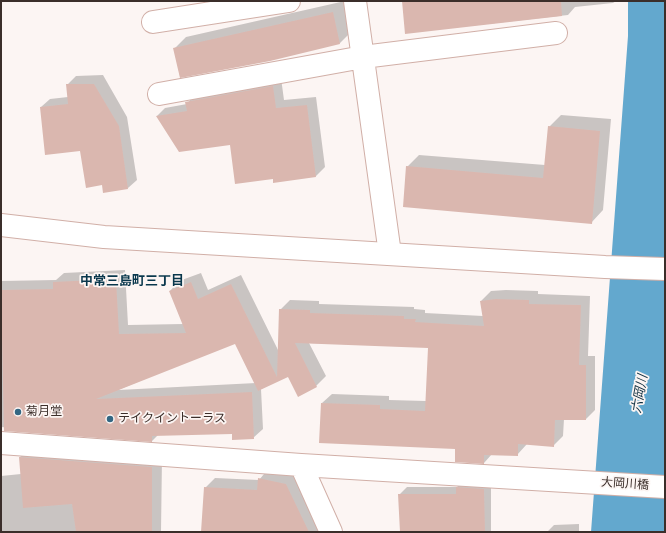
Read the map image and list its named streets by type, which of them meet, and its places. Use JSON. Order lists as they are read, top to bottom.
{
  "streets": {
    "street": ["大岡川橋"]
  },
  "districts": ["中常三島町三丁目"],
  "water": ["六岡川"],
  "places": ["菊月堂", "テイクイントーラス"]
}
